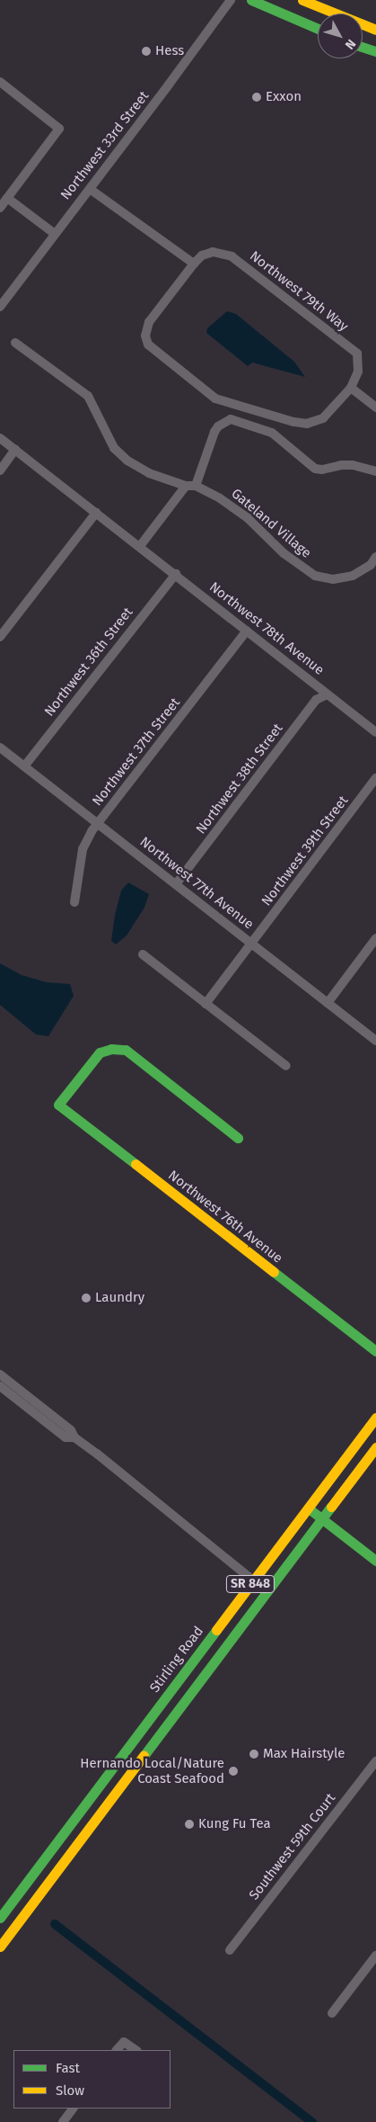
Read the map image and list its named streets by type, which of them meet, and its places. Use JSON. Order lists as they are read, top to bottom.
{
  "streets": {
    "main road": ["Northwest 76th Avenue", "SR 848", "Stirling Road"],
    "street": [
      "Northwest 33rd Street",
      "Northwest 79th Way",
      "Gateland Village",
      "Northwest 78th Avenue",
      "Northwest 36th Street",
      "Northwest 37th Street",
      "Northwest 38th Street",
      "Northwest 39th Street",
      "Northwest 77th Avenue",
      "Southwest 59th Court"
    ]
  },
  "crossings": [
    ["Northwest 78th Avenue", "Northwest 36th Street"],
    ["Northwest 78th Avenue", "Northwest 37th Street"],
    ["Northwest 78th Avenue", "Northwest 38th Street"],
    ["Northwest 36th Street", "Northwest 77th Avenue"],
    ["Northwest 37th Street", "Northwest 77th Avenue"],
    ["Northwest 38th Street", "Northwest 77th Avenue"],
    ["Northwest 39th Street", "Northwest 77th Avenue"]
  ],
  "places": [
    "Hess",
    "Exxon",
    "Laundry",
    "Max Hairstyle",
    "Hernando Local/Nature Coast Seafood",
    "Kung Fu Tea"
  ],
  "legend": ["Fast", "Slow"],
  "north": "bottom right"
}
